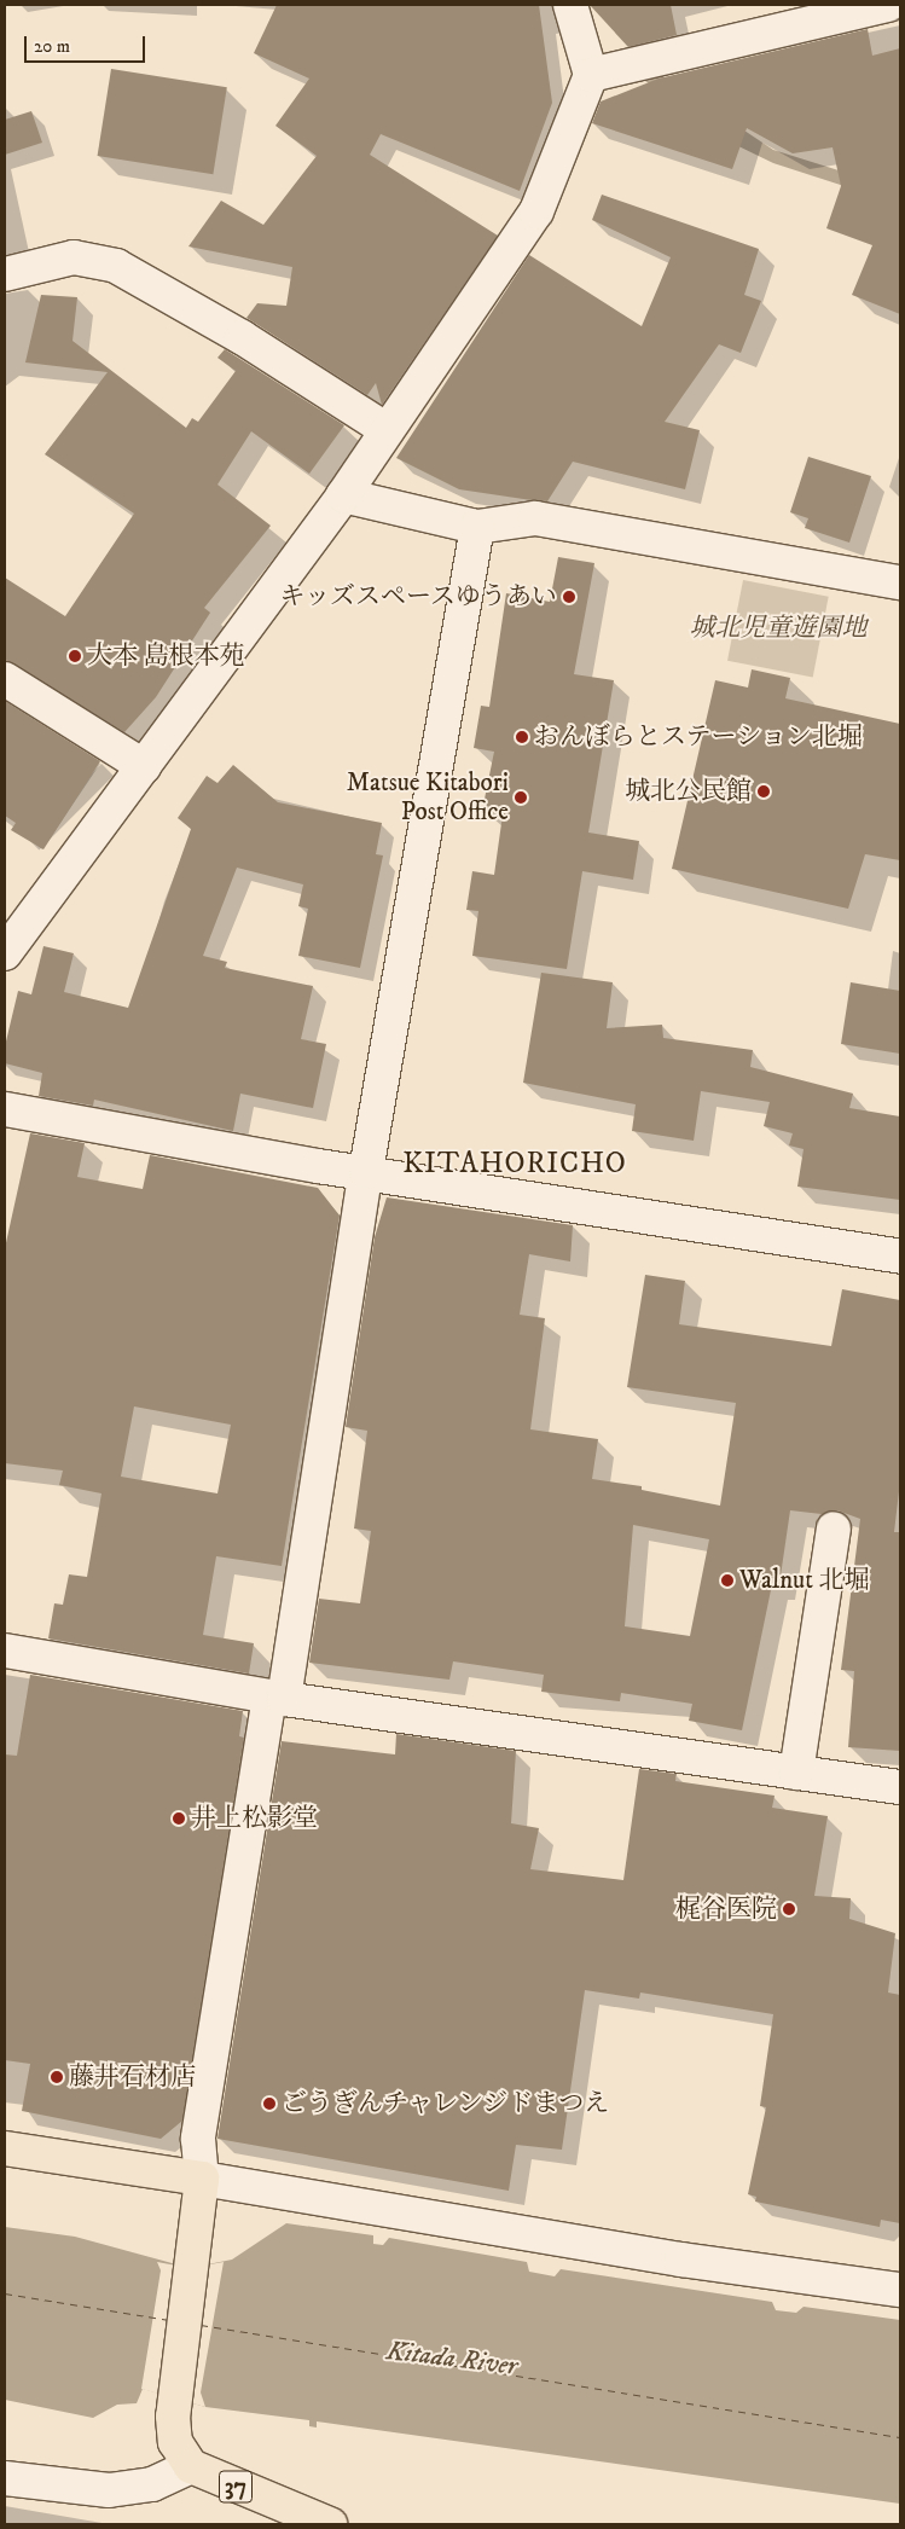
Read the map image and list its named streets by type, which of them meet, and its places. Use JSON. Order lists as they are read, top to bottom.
{
  "streets": {
    "main road": ["37"]
  },
  "districts": ["KITAHORICHO"],
  "water": ["Kitada River"],
  "parks": ["城北児童遊園地"],
  "places": [
    "キッズスペースゆうあい",
    "大本 島根本苑",
    "おんぼらとステーション北堀",
    "城北公民館",
    "Matsue Kitabori Post Office",
    "Walnut 北堀",
    "井上松影堂",
    "梶谷医院",
    "藤井石材店",
    "ごうぎんチャレンジドまつえ"
  ],
  "scale_bar": "20 m"
}
